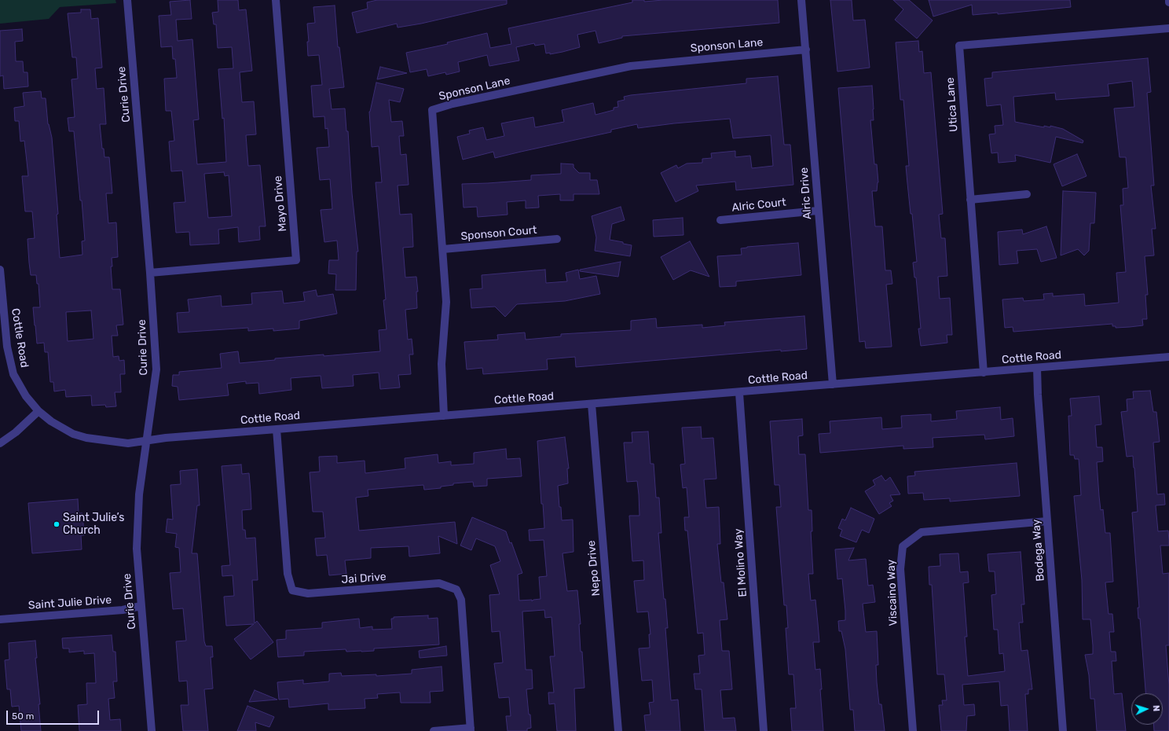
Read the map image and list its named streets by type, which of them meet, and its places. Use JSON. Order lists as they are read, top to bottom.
{
  "streets": {
    "street": [
      "Sponson Lane",
      "Curie Drive",
      "Utica Lane",
      "Alric Drive",
      "Mayo Drive",
      "Alric Court",
      "Sponson Court",
      "Cottle Road",
      "Bodega Way",
      "El Molino Way",
      "Nepo Drive",
      "Jai Drive",
      "Viscaino Way",
      "Saint Julie Drive"
    ]
  },
  "crossings": [
    ["Sponson Lane", "Alric Drive"],
    ["Sponson Lane", "Sponson Court"],
    ["Sponson Lane", "Cottle Road"],
    ["Curie Drive", "Mayo Drive"],
    ["Curie Drive", "Cottle Road"],
    ["Curie Drive", "Saint Julie Drive"],
    ["Utica Lane", "Cottle Road"],
    ["Alric Drive", "Alric Court"],
    ["Alric Drive", "Cottle Road"],
    ["Cottle Road", "Bodega Way"],
    ["Cottle Road", "El Molino Way"],
    ["Cottle Road", "Nepo Drive"],
    ["Cottle Road", "Jai Drive"],
    ["Bodega Way", "Viscaino Way"]
  ],
  "places": ["Saint Julie’s Church"],
  "scale_bar": "50 m",
  "north": "right"
}
